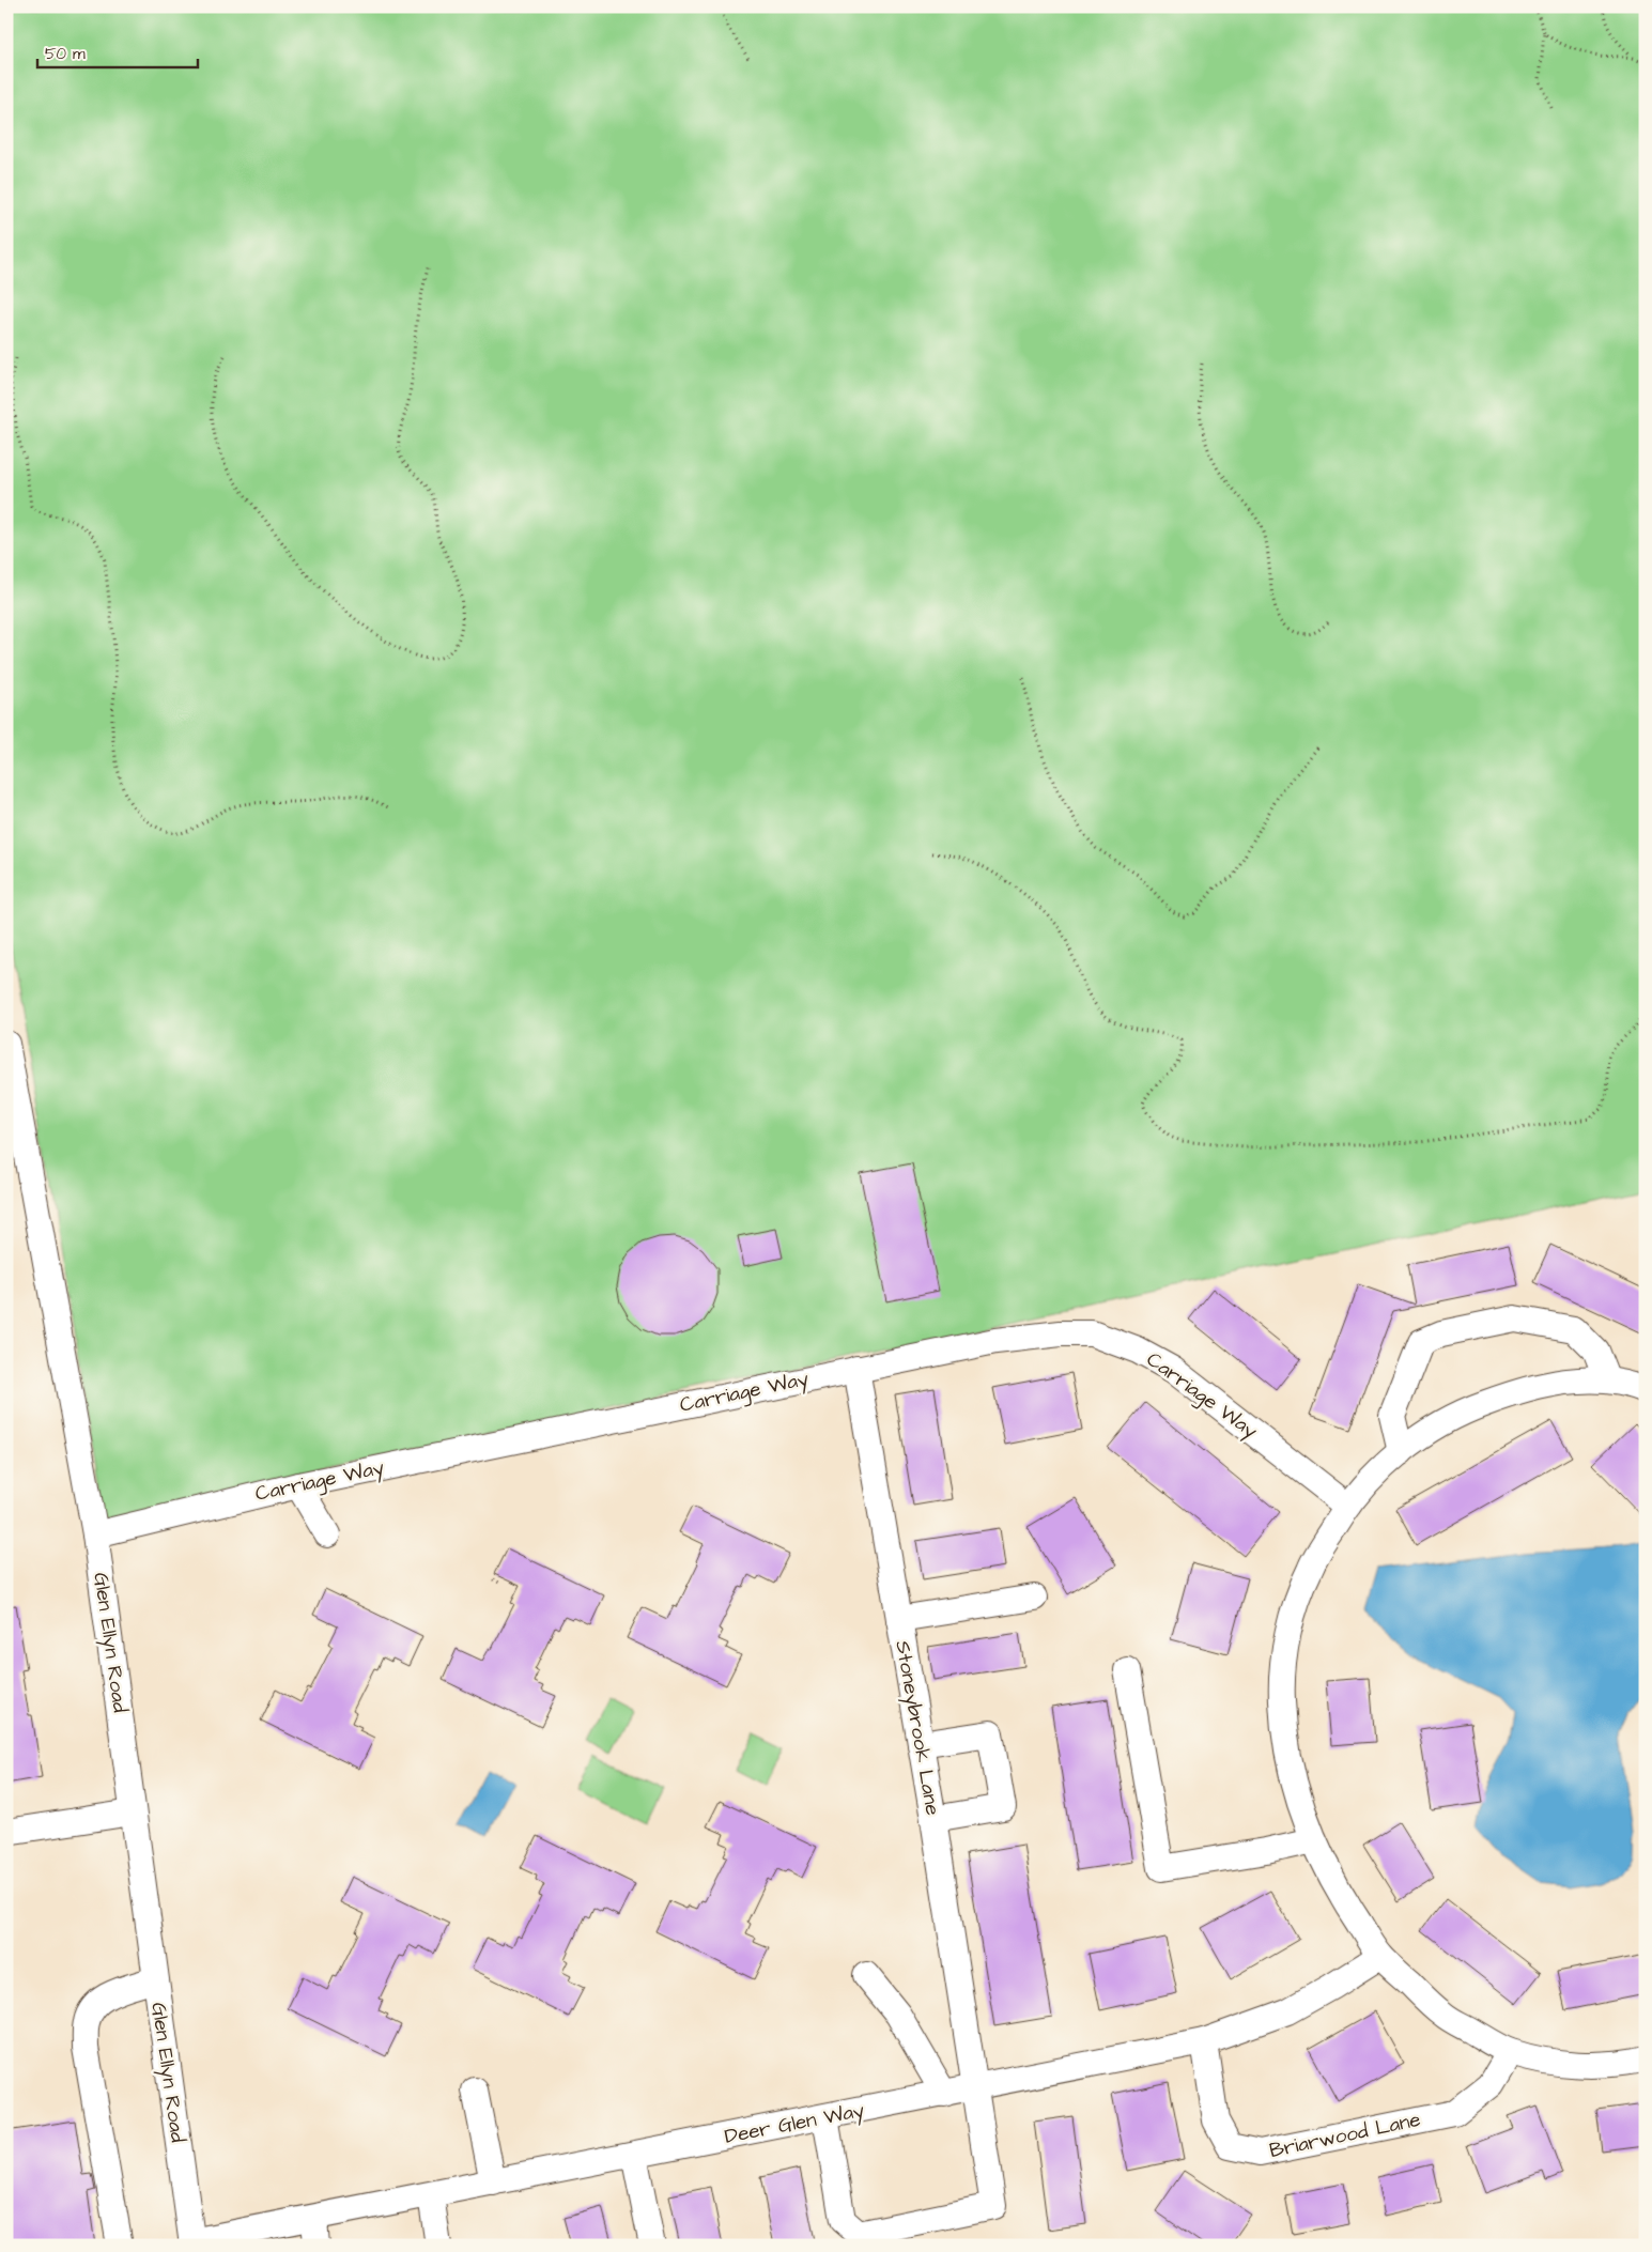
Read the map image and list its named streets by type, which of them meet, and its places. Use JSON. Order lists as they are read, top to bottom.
{
  "streets": {
    "street": [
      "Carriage Way",
      "Glen Ellyn Road",
      "Stoneybrook Lane",
      "Deer Glen Way",
      "Briarwood Lane"
    ]
  },
  "crossings": [
    ["Carriage Way", "Glen Ellyn Road"],
    ["Carriage Way", "Stoneybrook Lane"],
    ["Glen Ellyn Road", "Deer Glen Way"],
    ["Stoneybrook Lane", "Deer Glen Way"],
    ["Deer Glen Way", "Briarwood Lane"]
  ],
  "scale_bar": "50 m"
}
